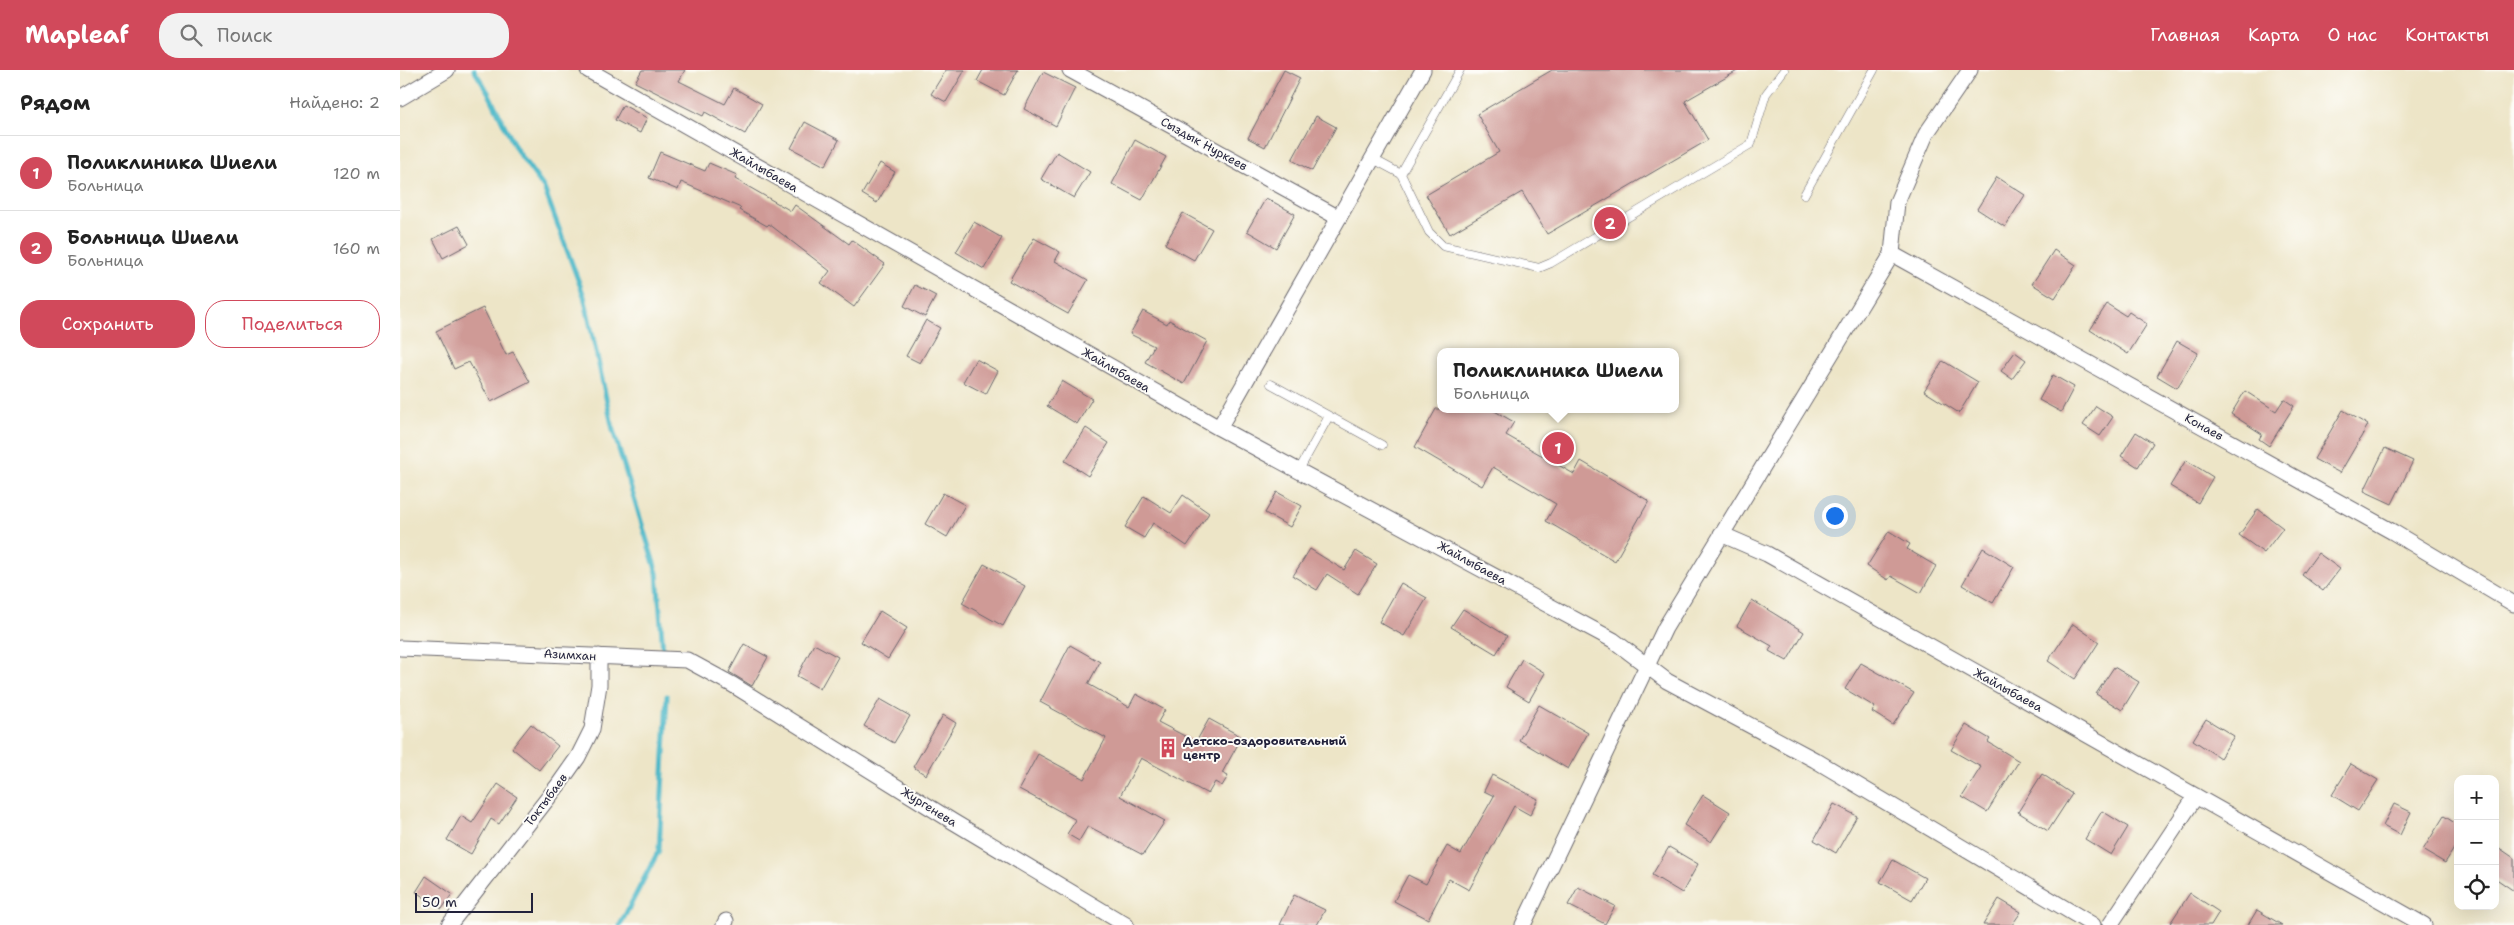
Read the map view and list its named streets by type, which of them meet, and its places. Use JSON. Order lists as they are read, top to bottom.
{
  "streets": {
    "street": [
      "Сыздык Нуркеев",
      "Жайлыбаева",
      "Конаев",
      "Азимхан",
      "Токтыбаев",
      "Жургенева"
    ]
  },
  "crossings": [
    ["Азимхан", "Токтыбаев"],
    ["Азимхан", "Жургенева"]
  ],
  "places": {
    "building": ["Детско-оздоровительный центр"]
  },
  "scale_bar": "50 m",
  "page": {
    "header": "Mapleaf",
    "search": "Поиск",
    "nav": [
      "Главная",
      "Карта",
      "О нас",
      "Контакты"
    ],
    "heading": ["Рядом", "Найдено: 2"],
    "list": [
      {
        "mark": "1",
        "name": "Поликлиника Шиели",
        "note": "Больница",
        "value": "120 m"
      },
      {
        "mark": "2",
        "name": "Больница Шиели",
        "note": "Больница",
        "value": "160 m"
      }
    ],
    "pins": ["2", "1"],
    "buttons": ["Сохранить", "Поделиться"],
    "popup": ["Поликлиника Шиели", "Больница"],
    "map_buttons": ["+", "−"],
    "scale": "50 m"
  }
}
